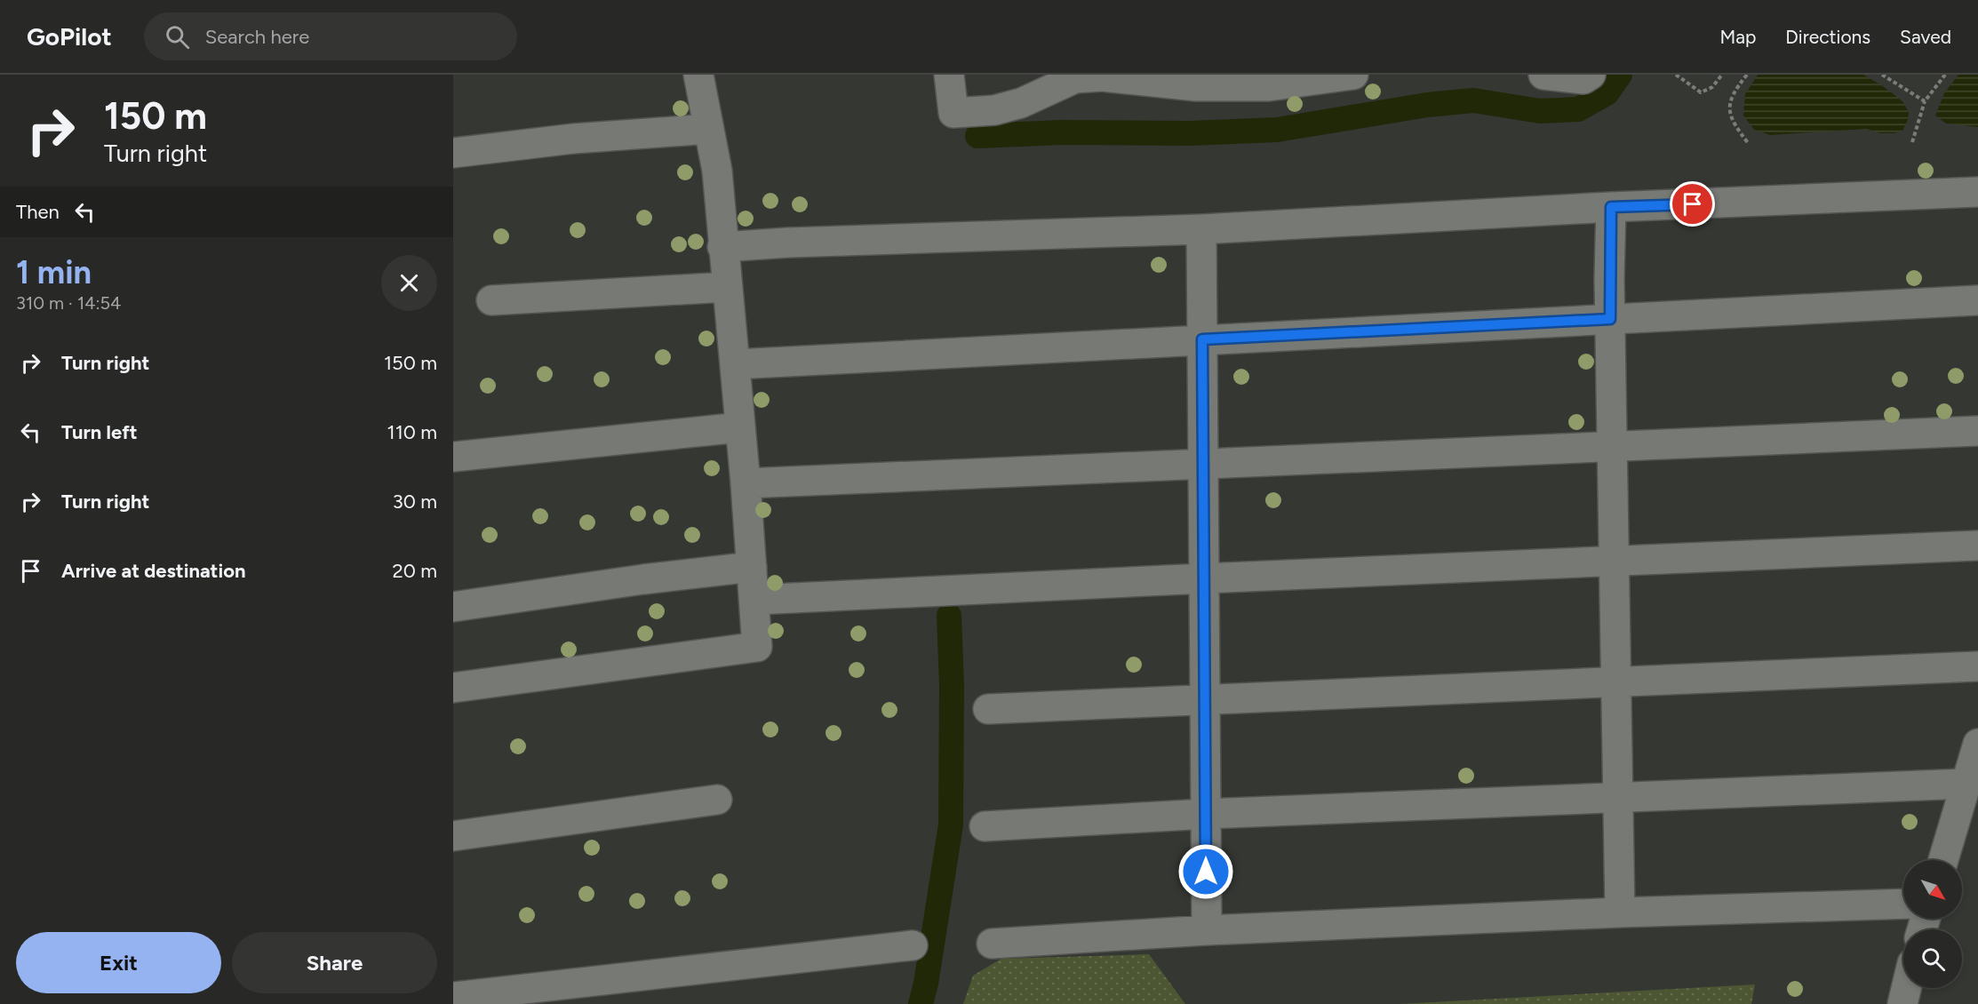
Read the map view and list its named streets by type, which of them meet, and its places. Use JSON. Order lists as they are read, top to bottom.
{
  "north": "bottom right",
  "page": {
    "header": "GoPilot",
    "search": "Search here",
    "nav": ["Map", "Directions", "Saved"],
    "turn": ["150 m", "Turn right"],
    "then": "Then",
    "heading": ["1 min", "310 m · 14:54"],
    "list": [
      {
        "name": "Turn right",
        "value": "150 m"
      },
      {
        "name": "Turn left",
        "value": "110 m"
      },
      {
        "name": "Turn right",
        "value": "30 m"
      },
      {
        "name": "Arrive at destination",
        "value": "20 m"
      }
    ],
    "buttons": ["Exit", "Share"]
  }
}
